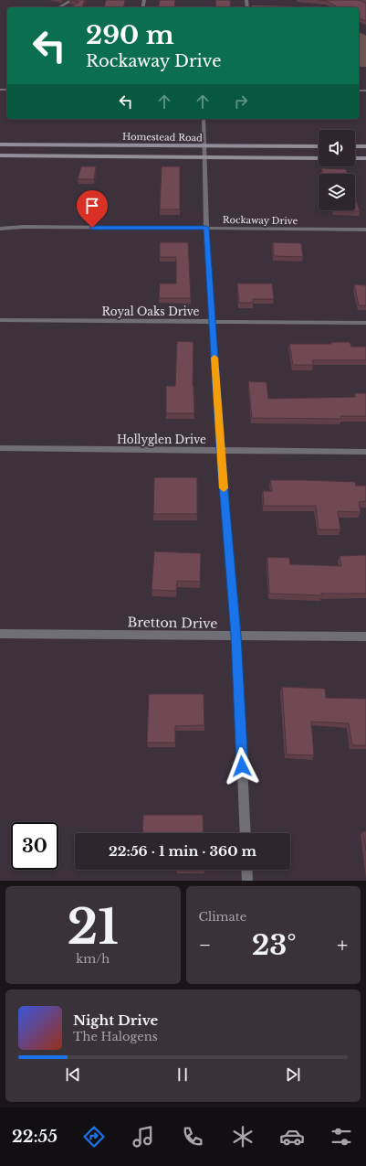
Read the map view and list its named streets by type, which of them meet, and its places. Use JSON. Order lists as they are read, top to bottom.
{
  "streets": {
    "main road": ["Homestead Road"],
    "street": [
      "Rockaway Drive",
      "Royal Oaks Drive",
      "Hollyglen Drive",
      "Bretton Drive"
    ]
  },
  "page": {
    "turn": ["290 m", "Rockaway Drive"],
    "limit": "30",
    "trip": "22:56 · 1 min · 360 m",
    "tile": [
      ["21", "km/h"],
      "Climate"
    ],
    "heat": ["−", "23°", "+"],
    "song": ["Night Drive", "The Halogens"],
    "tabs": "22:55"
  }
}
